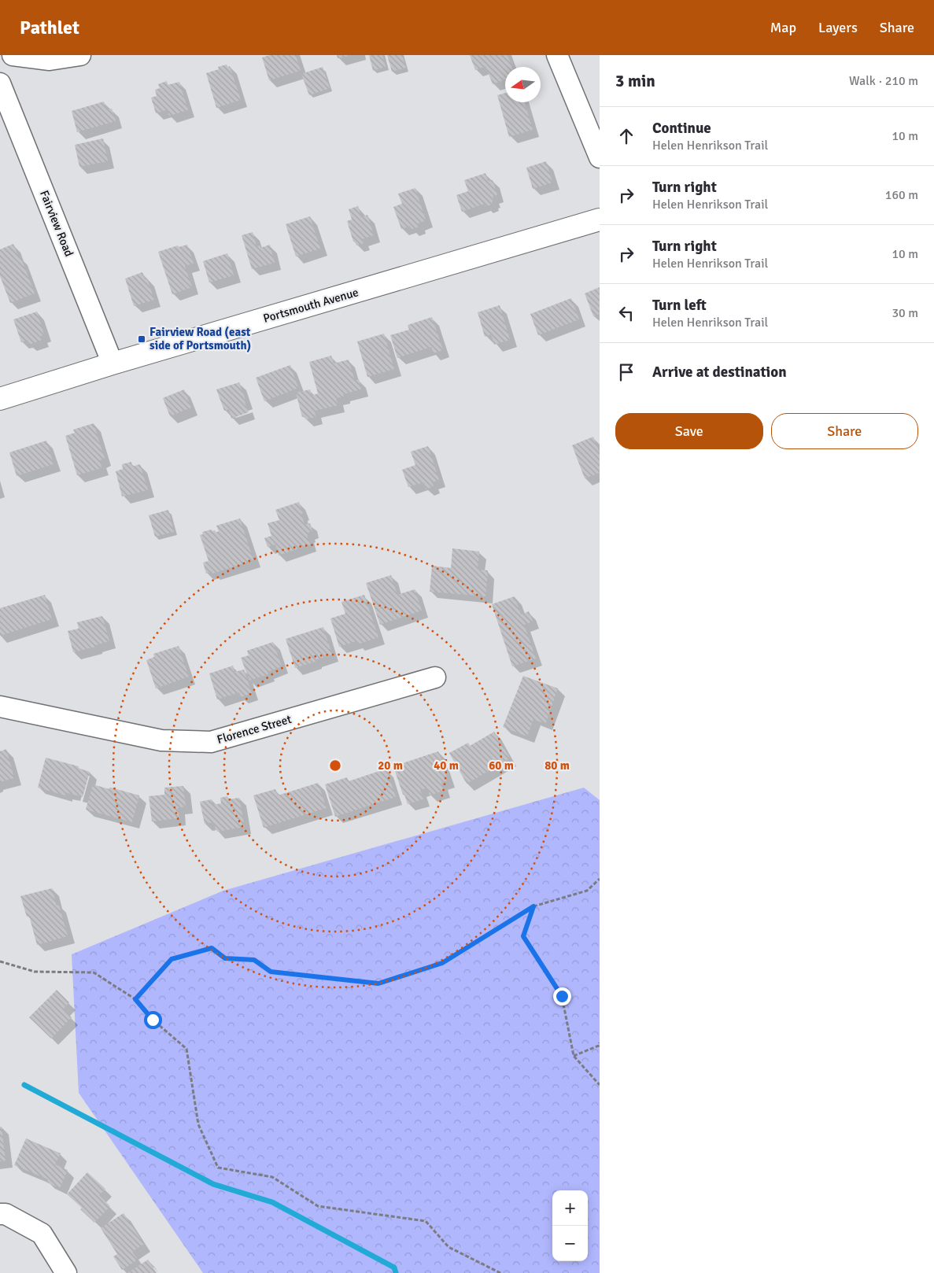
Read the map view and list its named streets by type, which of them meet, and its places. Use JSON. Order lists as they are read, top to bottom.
{
  "streets": {
    "main road": ["Portsmouth Avenue"],
    "street": ["Fairview Road", "Florence Street"]
  },
  "crossings": [
    ["Fairview Road", "Portsmouth Avenue"]
  ],
  "places": {
    "transit": ["Fairview Road (east side of Portsmouth)"]
  },
  "north": "left",
  "page": {
    "header": "Pathlet",
    "nav": ["Map", "Layers", "Share"],
    "heading": ["3 min", "Walk · 210 m"],
    "list": [
      ["Continue", "Helen Henrikson Trail", "10 m"],
      ["Turn right", "Helen Henrikson Trail", "160 m"],
      ["Turn right", "Helen Henrikson Trail", "10 m"],
      ["Turn left", "Helen Henrikson Trail", "30 m"],
      "Arrive at destination"
    ],
    "buttons": ["Save", "Share"],
    "map_buttons": ["+", "−"]
  },
  "rings": [
    "20 m",
    "40 m",
    "60 m",
    "80 m"
  ]
}
